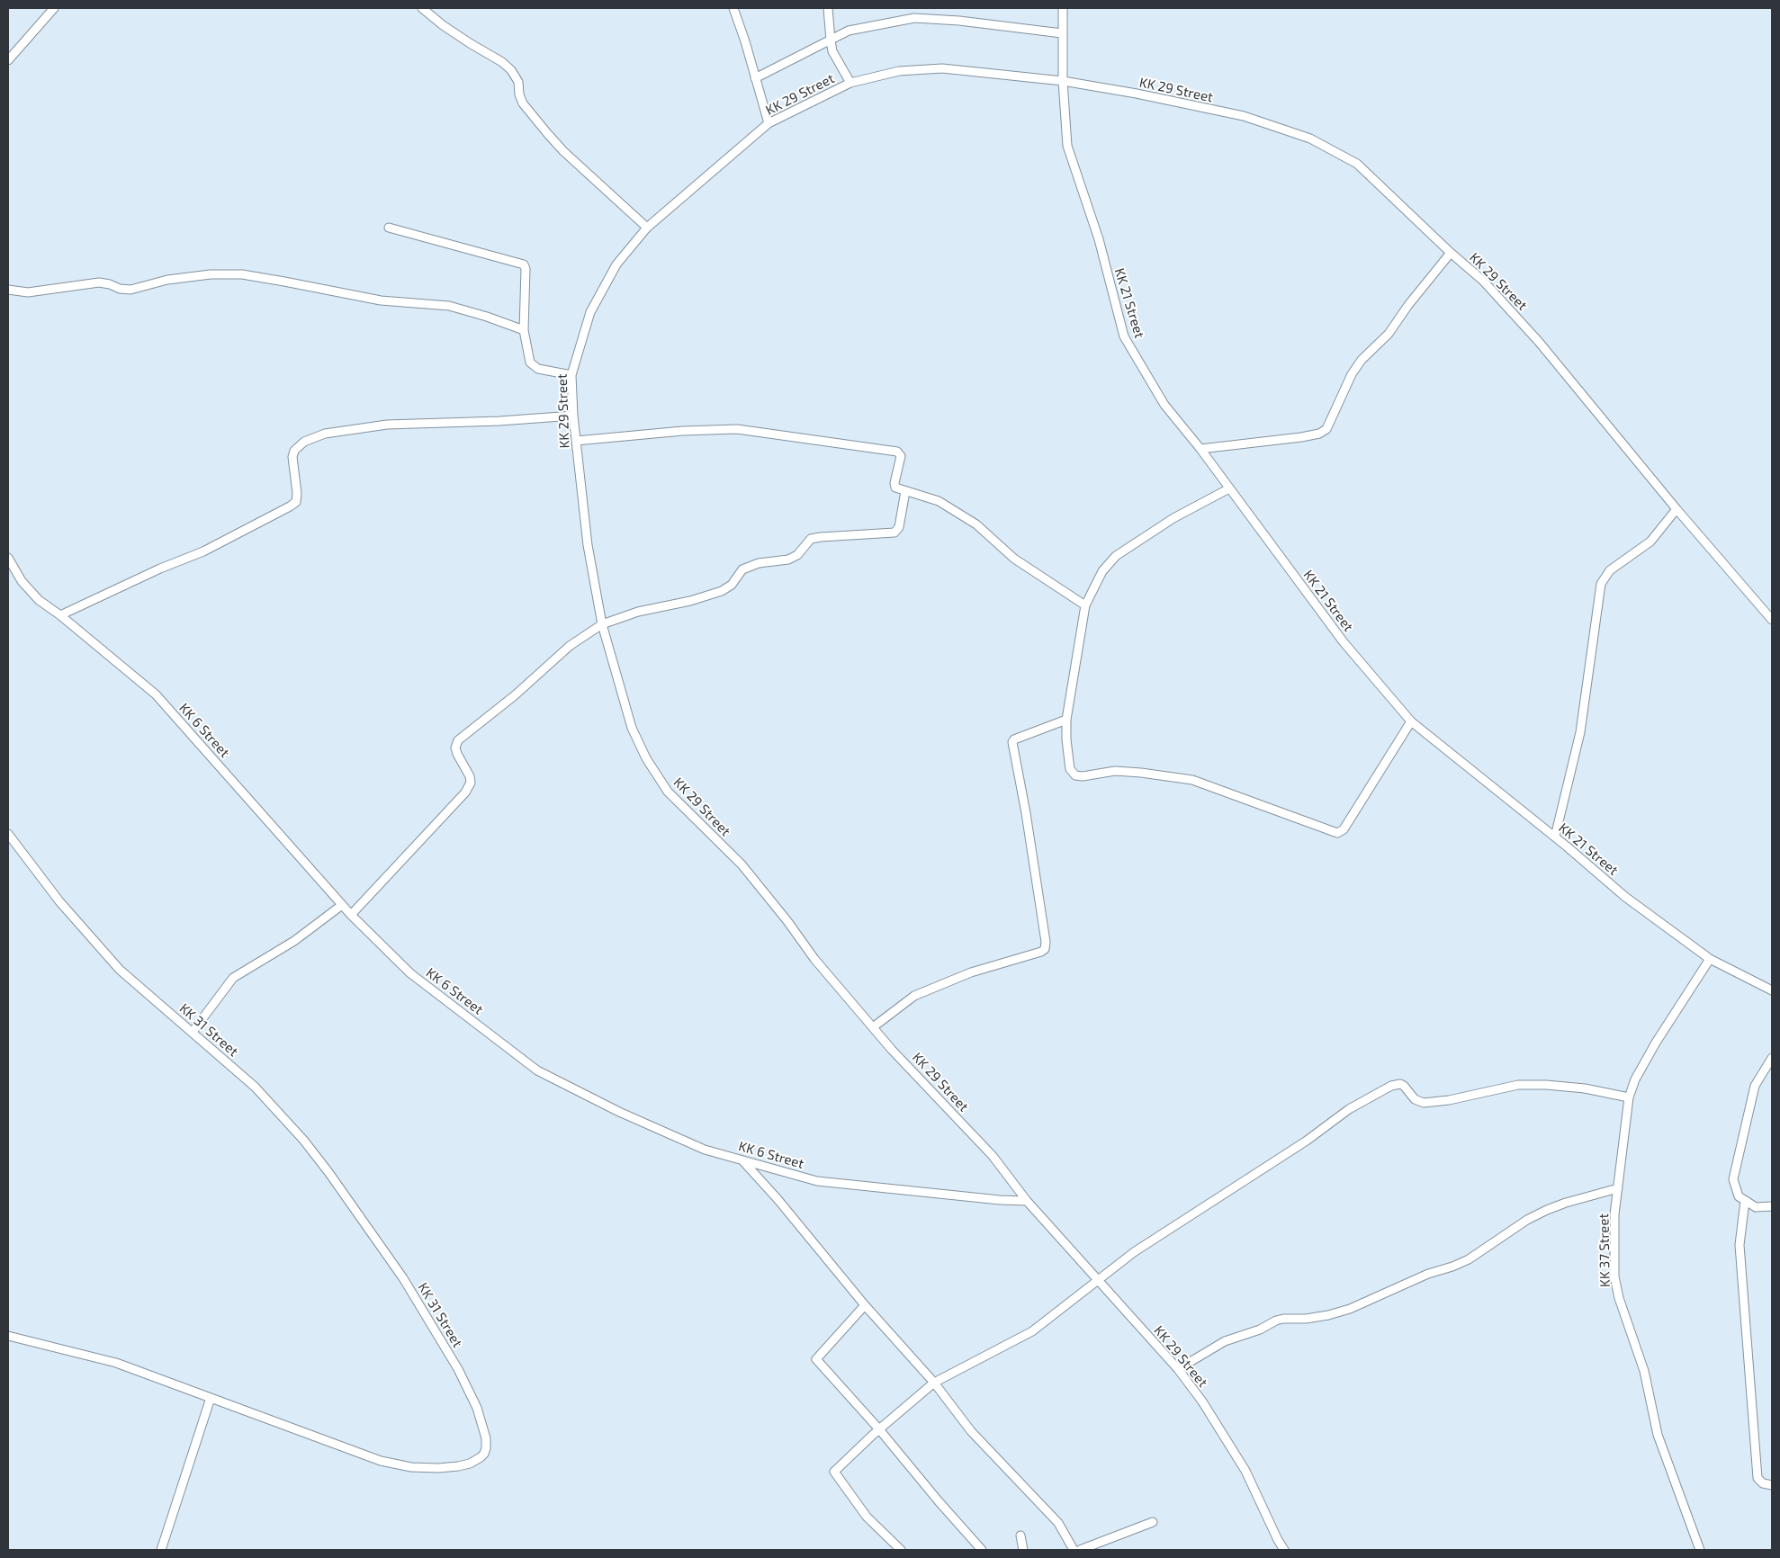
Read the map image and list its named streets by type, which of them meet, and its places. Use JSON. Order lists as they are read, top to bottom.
{
  "streets": {
    "street": [
      "KK 29 Street",
      "KK 21 Street",
      "KK 6 Street",
      "KK 31 Street",
      "KK 37 Street"
    ]
  },
  "crossings": [
    ["KK 29 Street", "KK 21 Street"],
    ["KK 29 Street", "KK 6 Street"],
    ["KK 21 Street", "KK 37 Street"]
  ]
}
